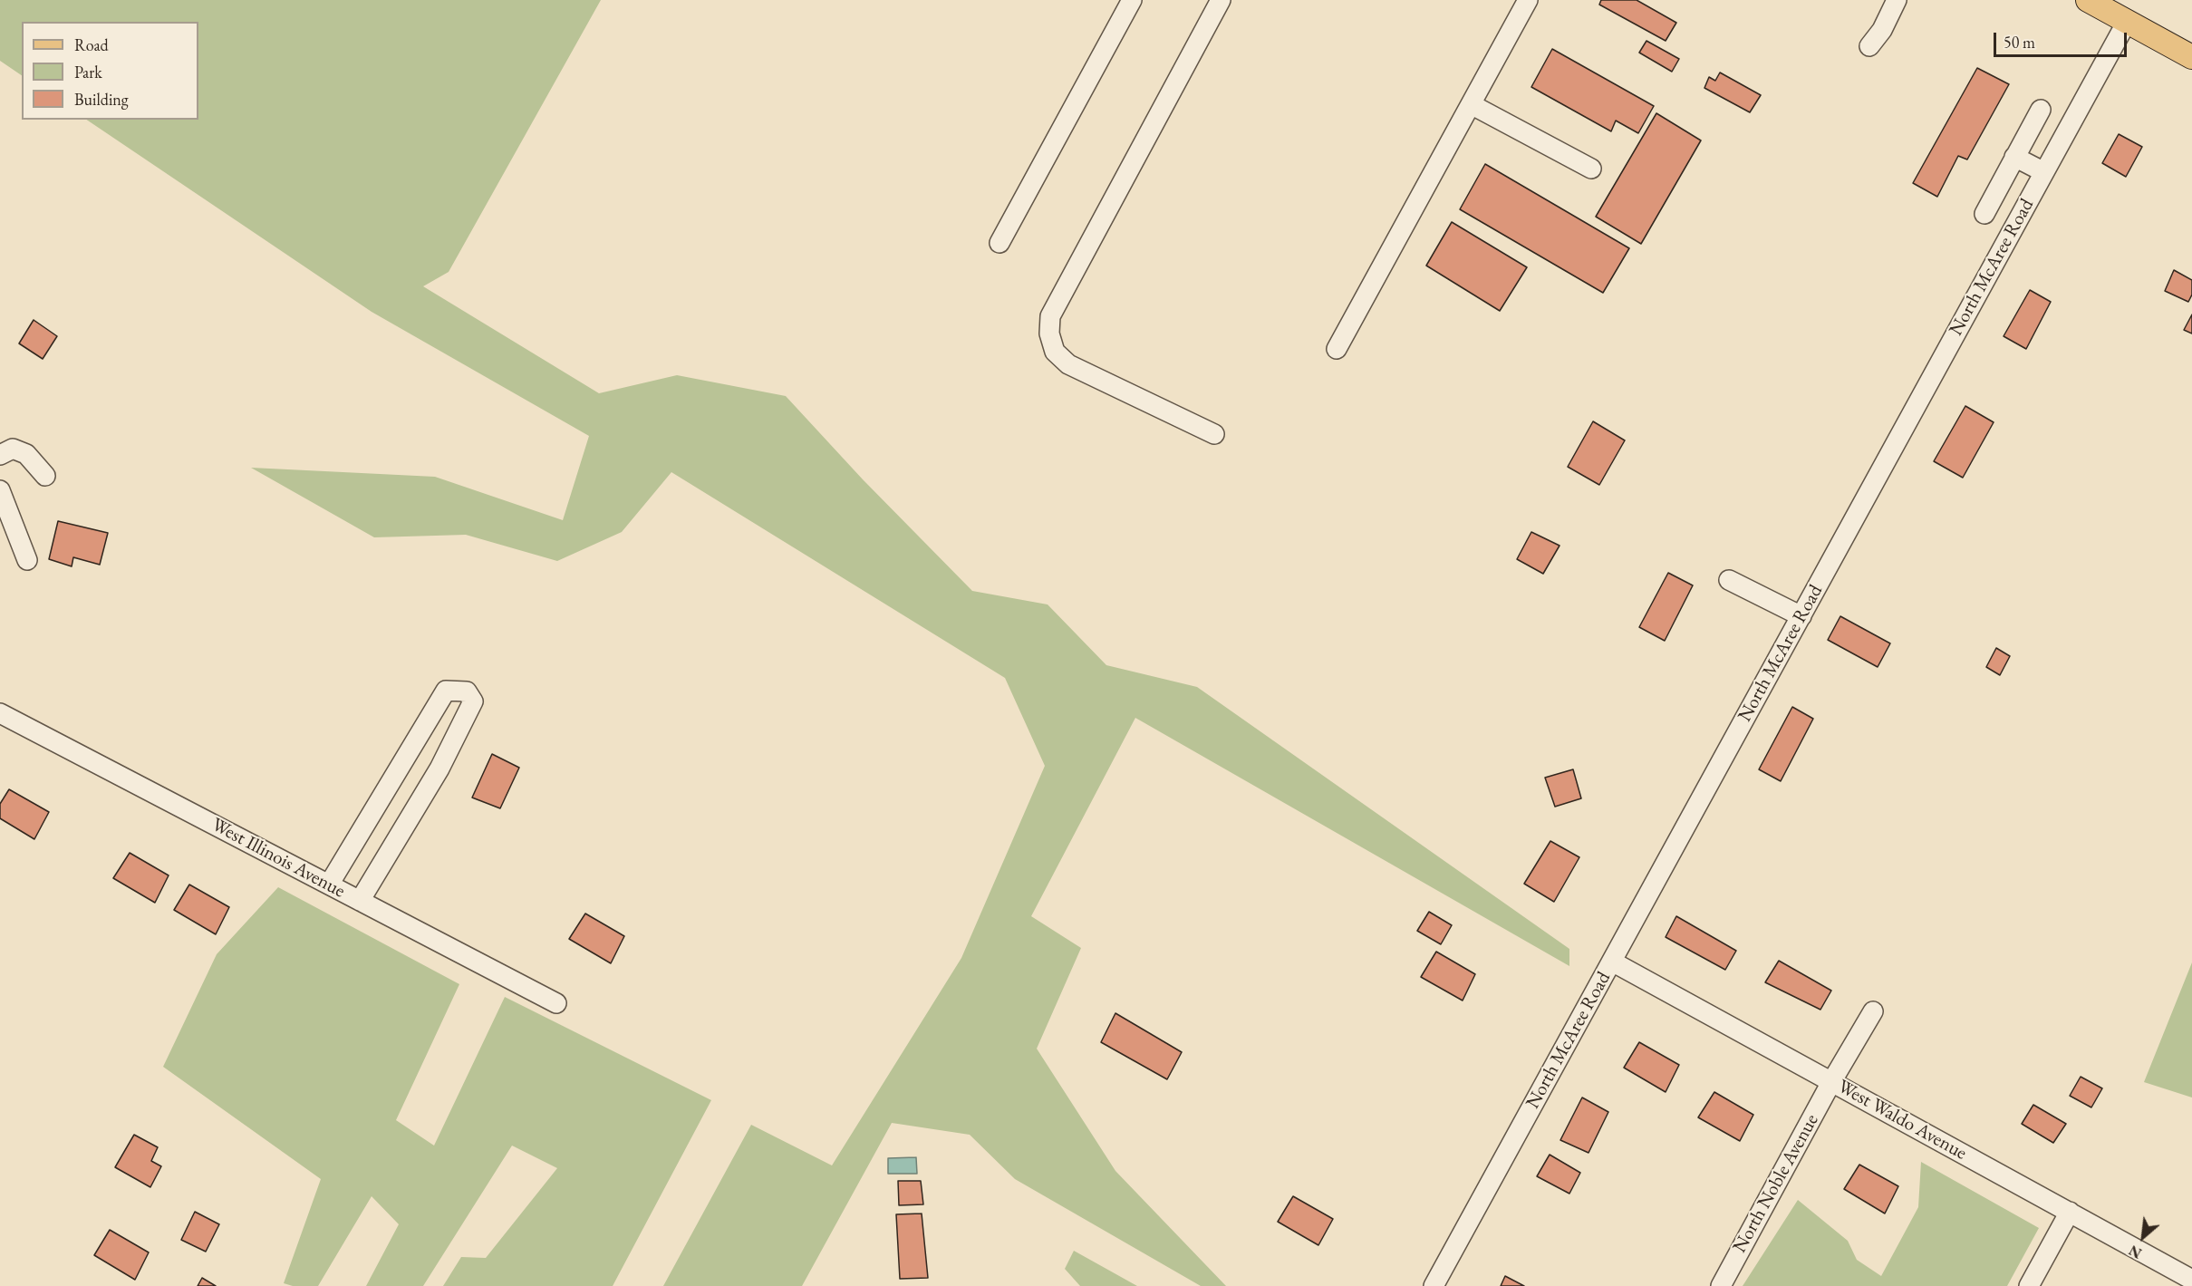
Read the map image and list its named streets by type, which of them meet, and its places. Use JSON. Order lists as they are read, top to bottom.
{
  "streets": {
    "street": [
      "North McAree Road",
      "West Illinois Avenue",
      "West Waldo Avenue",
      "North Noble Avenue"
    ]
  },
  "crossings": [
    ["North McAree Road", "West Waldo Avenue"],
    ["West Waldo Avenue", "North Noble Avenue"]
  ],
  "legend": ["Road", "Park", "Building"],
  "scale_bar": "50 m",
  "north": "bottom left"
}
